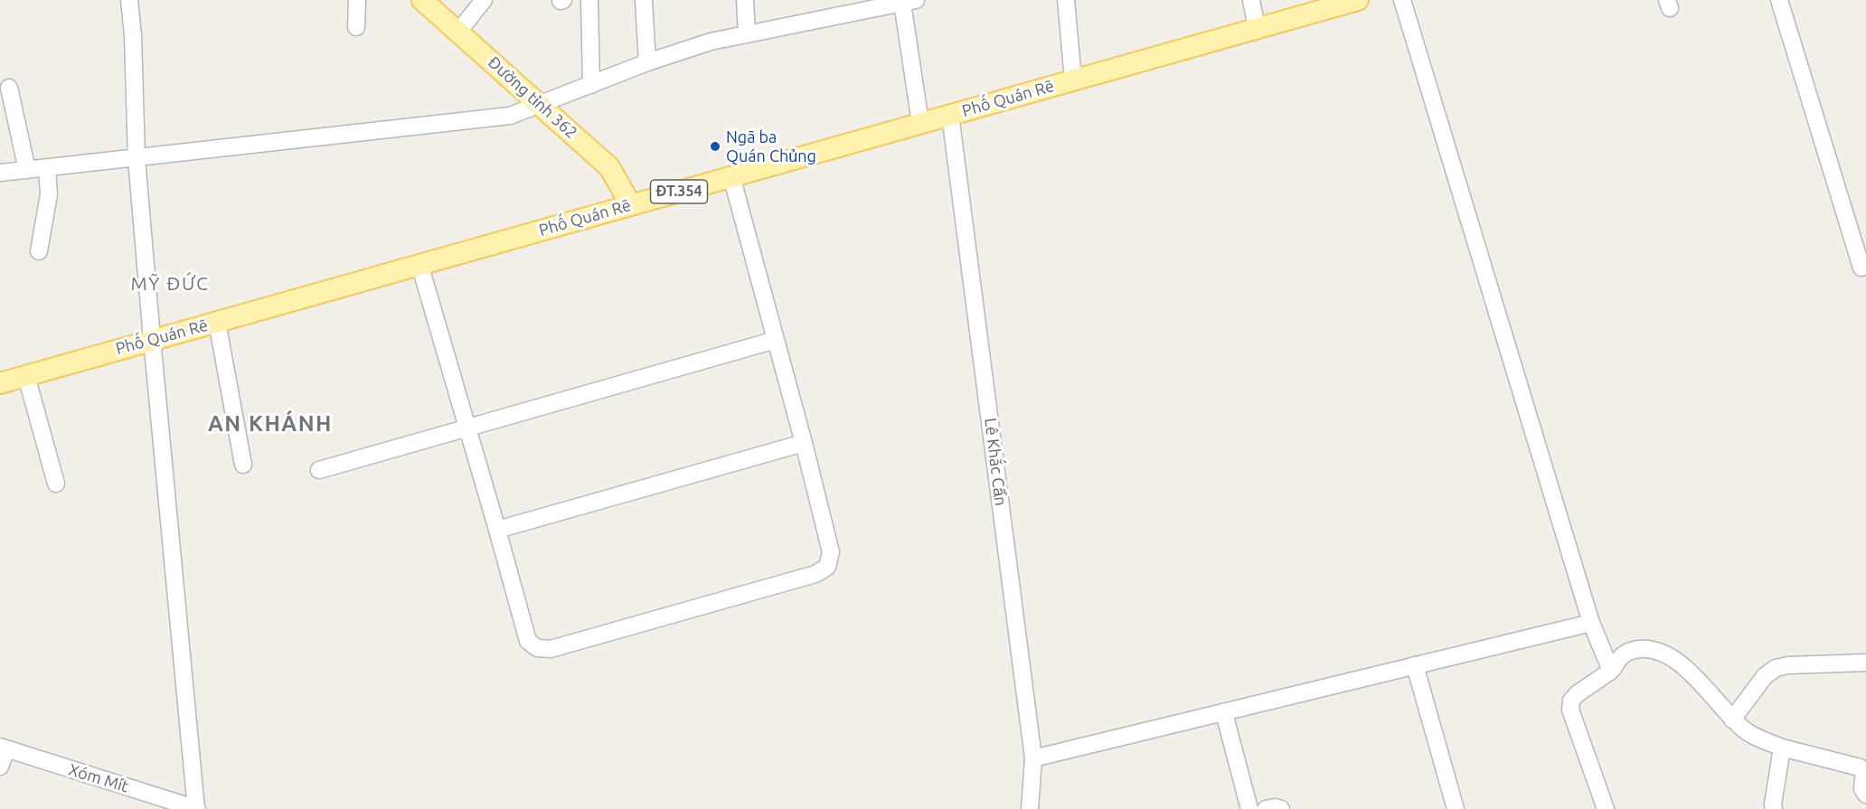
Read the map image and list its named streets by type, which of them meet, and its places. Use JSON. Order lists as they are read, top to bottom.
{
  "streets": {
    "main road": ["Đường tỉnh 362", "Phố Quán Rẽ", "ĐT.354"],
    "street": ["Lê Khắc Cẩn", "Xóm Mít"]
  },
  "crossings": [
    ["Đường tỉnh 362", "Phố Quán Rẽ"],
    ["Phố Quán Rẽ", "Lê Khắc Cẩn"]
  ],
  "districts": ["MỸ ĐỨC", "AN KHÁNH"],
  "places": ["Ngã ba Quán Chủng"]
}
